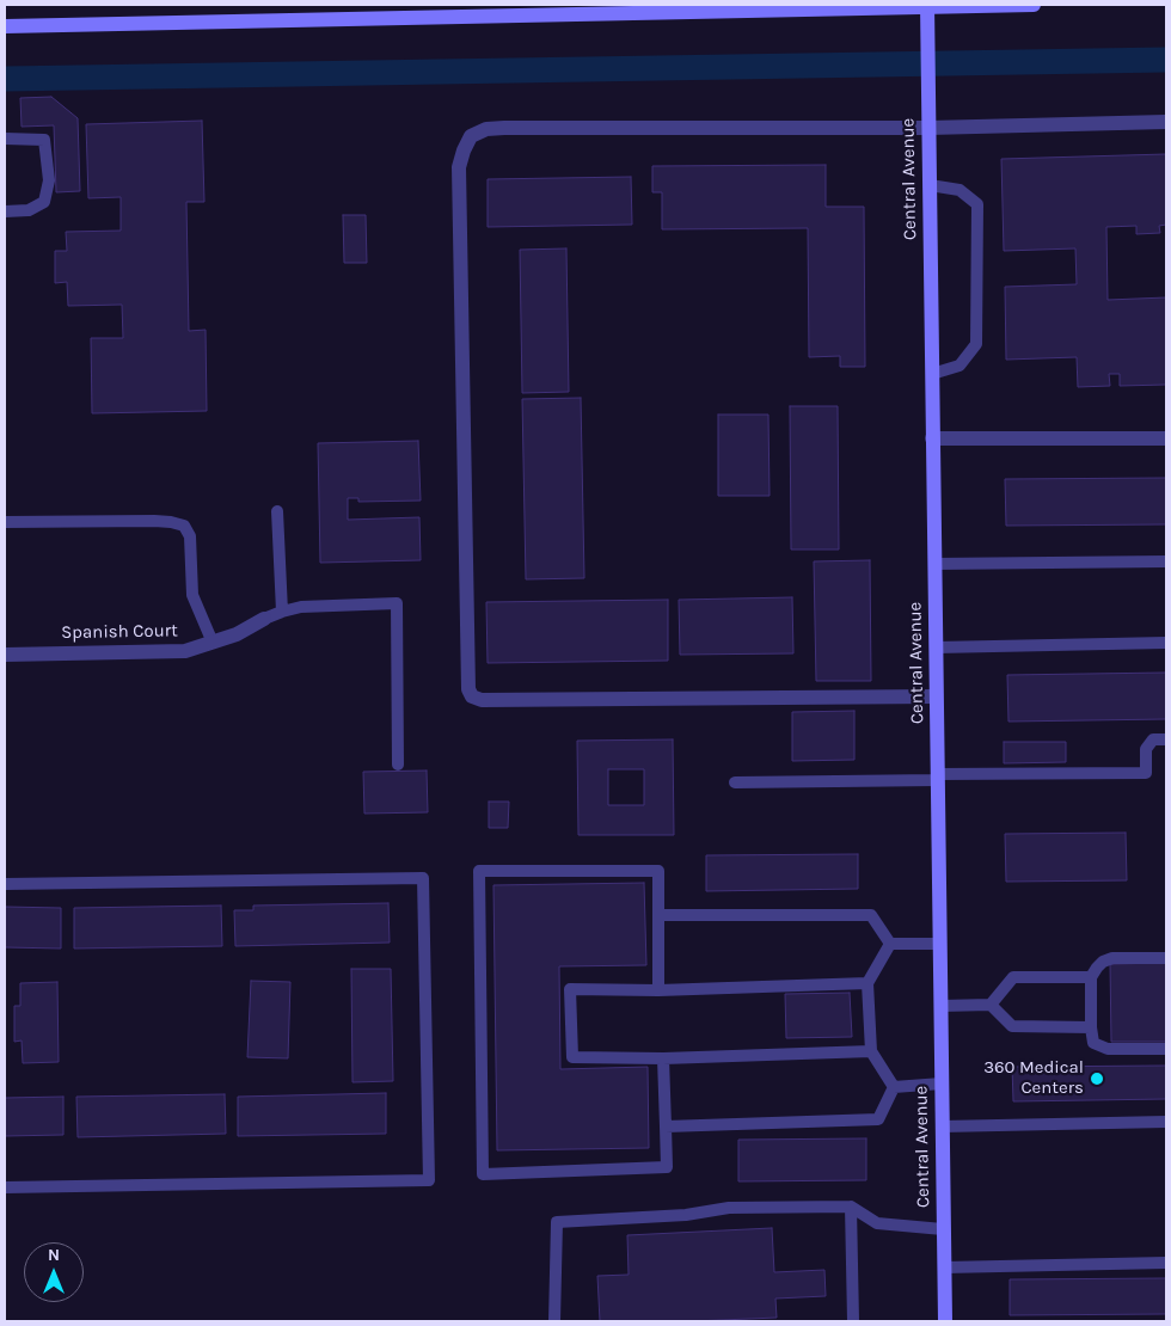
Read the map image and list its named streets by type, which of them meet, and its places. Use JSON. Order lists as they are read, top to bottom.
{
  "streets": {
    "street": ["Central Avenue", "Spanish Court"]
  },
  "places": ["360 Medical Centers"],
  "north": "top"
}
